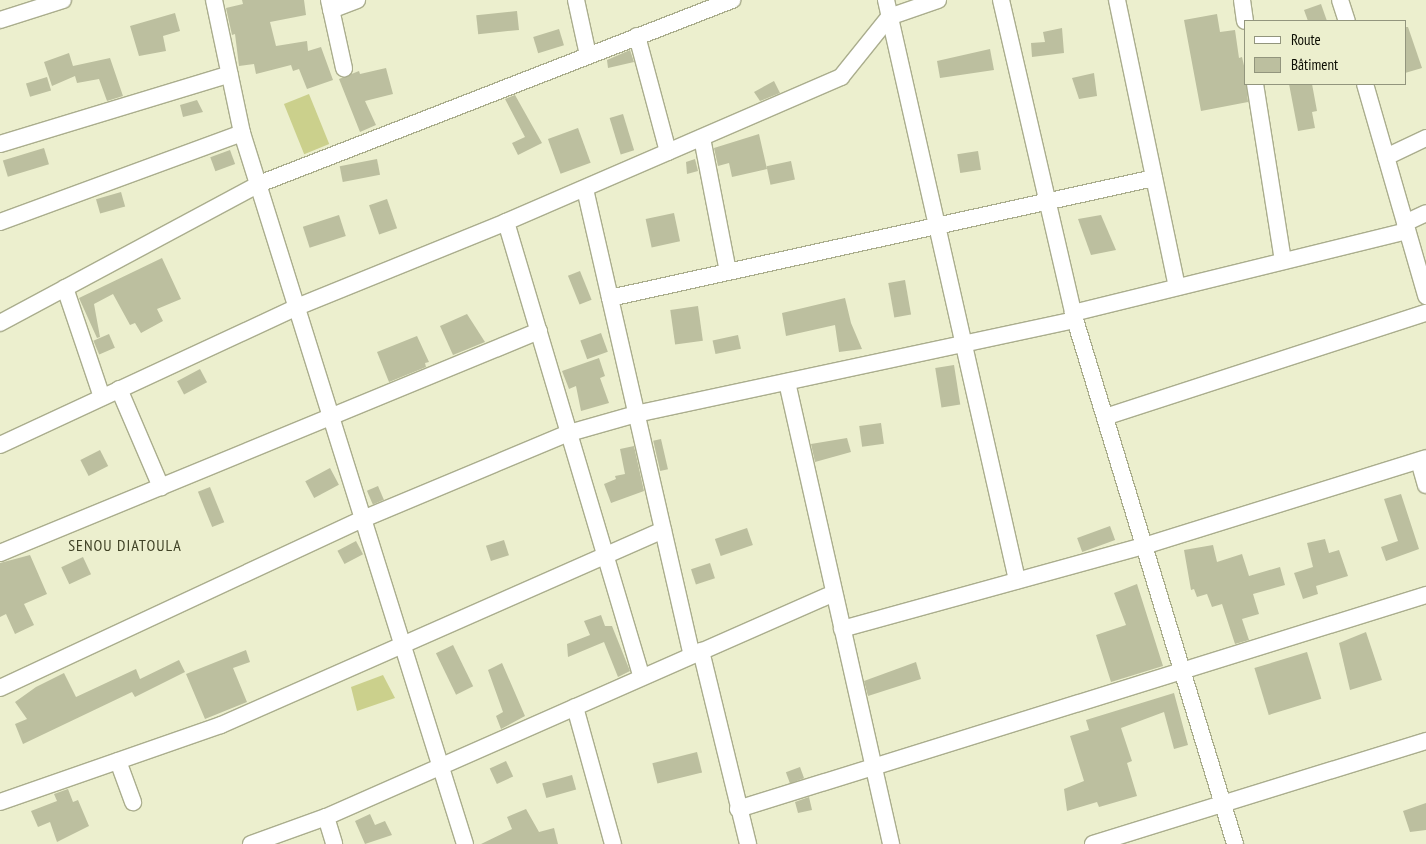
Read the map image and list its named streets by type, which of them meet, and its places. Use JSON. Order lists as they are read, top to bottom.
{
  "districts": ["SENOU DIATOULA"],
  "legend": ["Route", "Bâtiment"]
}
